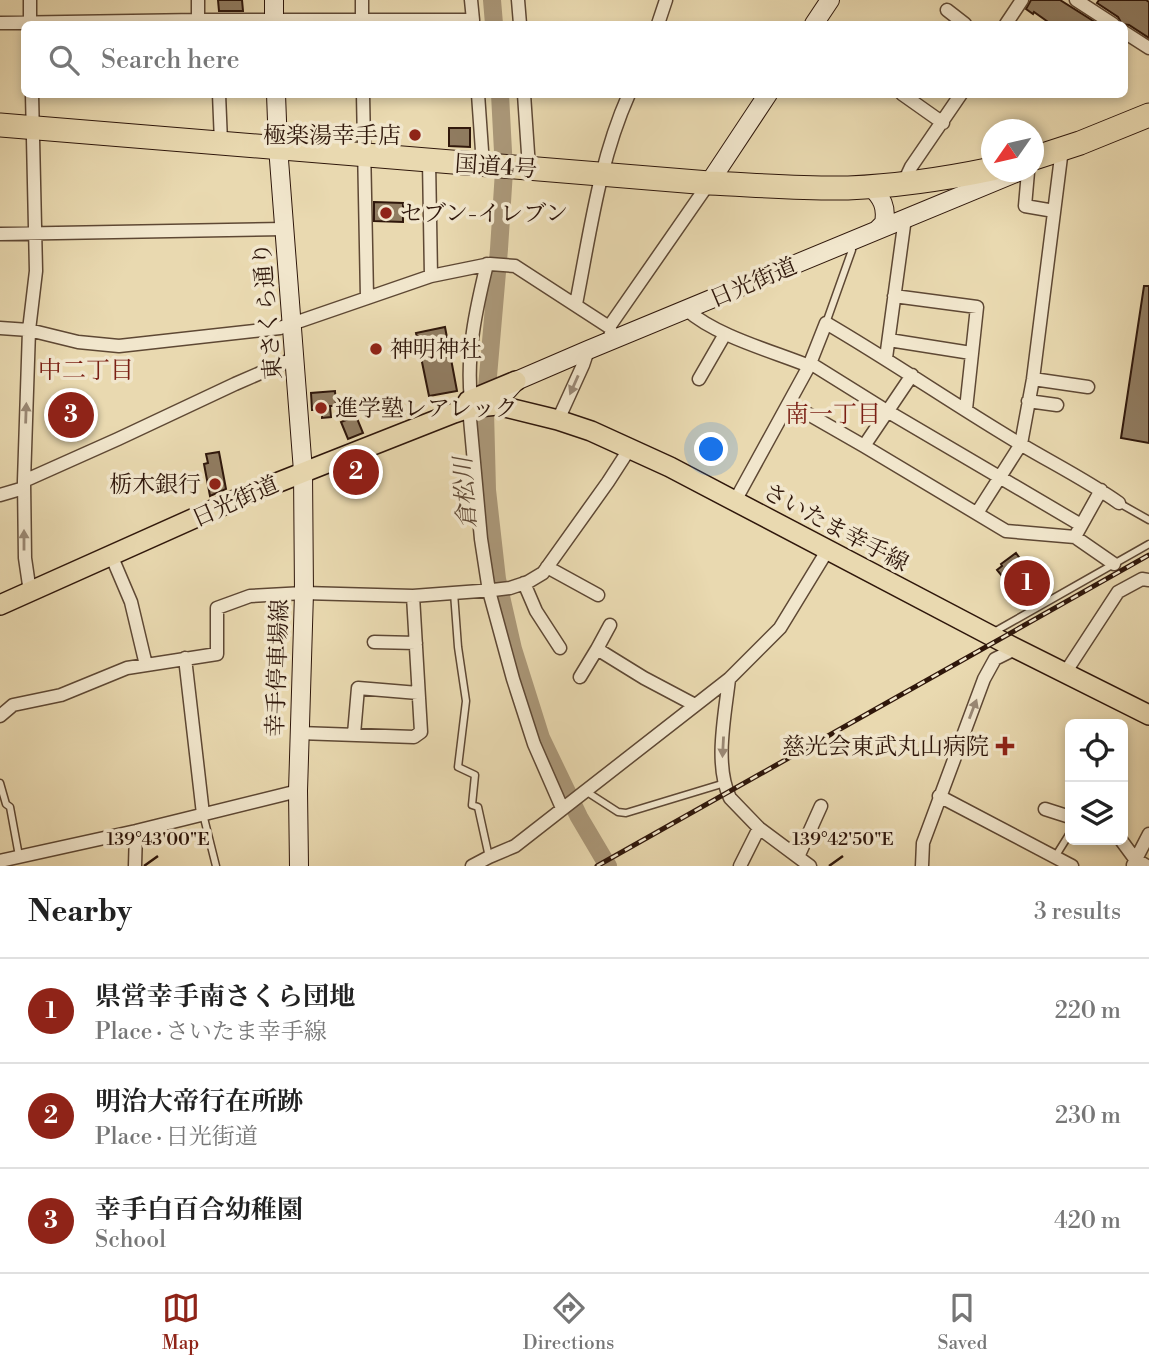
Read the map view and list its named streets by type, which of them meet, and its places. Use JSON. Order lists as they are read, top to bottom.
{
  "streets": {
    "highway": ["国道4号"],
    "main road": ["日光街道", "さいたま幸手線"],
    "street": ["東さくら通り", "幸手停車場線"]
  },
  "crossings": [
    ["国道4号", "東さくら通り"],
    ["日光街道", "東さくら通り"],
    ["日光街道", "さいたま幸手線"],
    ["日光街道", "幸手停車場線"],
    ["東さくら通り", "幸手停車場線"]
  ],
  "districts": ["中二丁目", "南一丁目"],
  "water": ["倉松川"],
  "places": {
    "other": [
      "極楽湯幸手店",
      "セブン-イレブン",
      "神明神社",
      "進学塾レアレック",
      "栃木銀行"
    ],
    "health": ["慈光会東武丸山病院"]
  },
  "north": "bottom left",
  "page": {
    "search": "Search here",
    "pins": ["3", "2", "1"],
    "heading": ["Nearby", "3 results"],
    "list": [
      {
        "mark": "1",
        "name": "県営幸手南さくら団地",
        "note": "Place · さいたま幸手線",
        "value": "220 m"
      },
      {
        "mark": "2",
        "name": "明治大帝行在所跡",
        "note": "Place · 日光街道",
        "value": "230 m"
      },
      {
        "mark": "3",
        "name": "幸手白百合幼稚園",
        "note": "School",
        "value": "420 m"
      }
    ],
    "nav": ["Map", "Directions", "Saved"]
  },
  "coordinates": ["139°43'00\"E", "139°42'50\"E"]
}
